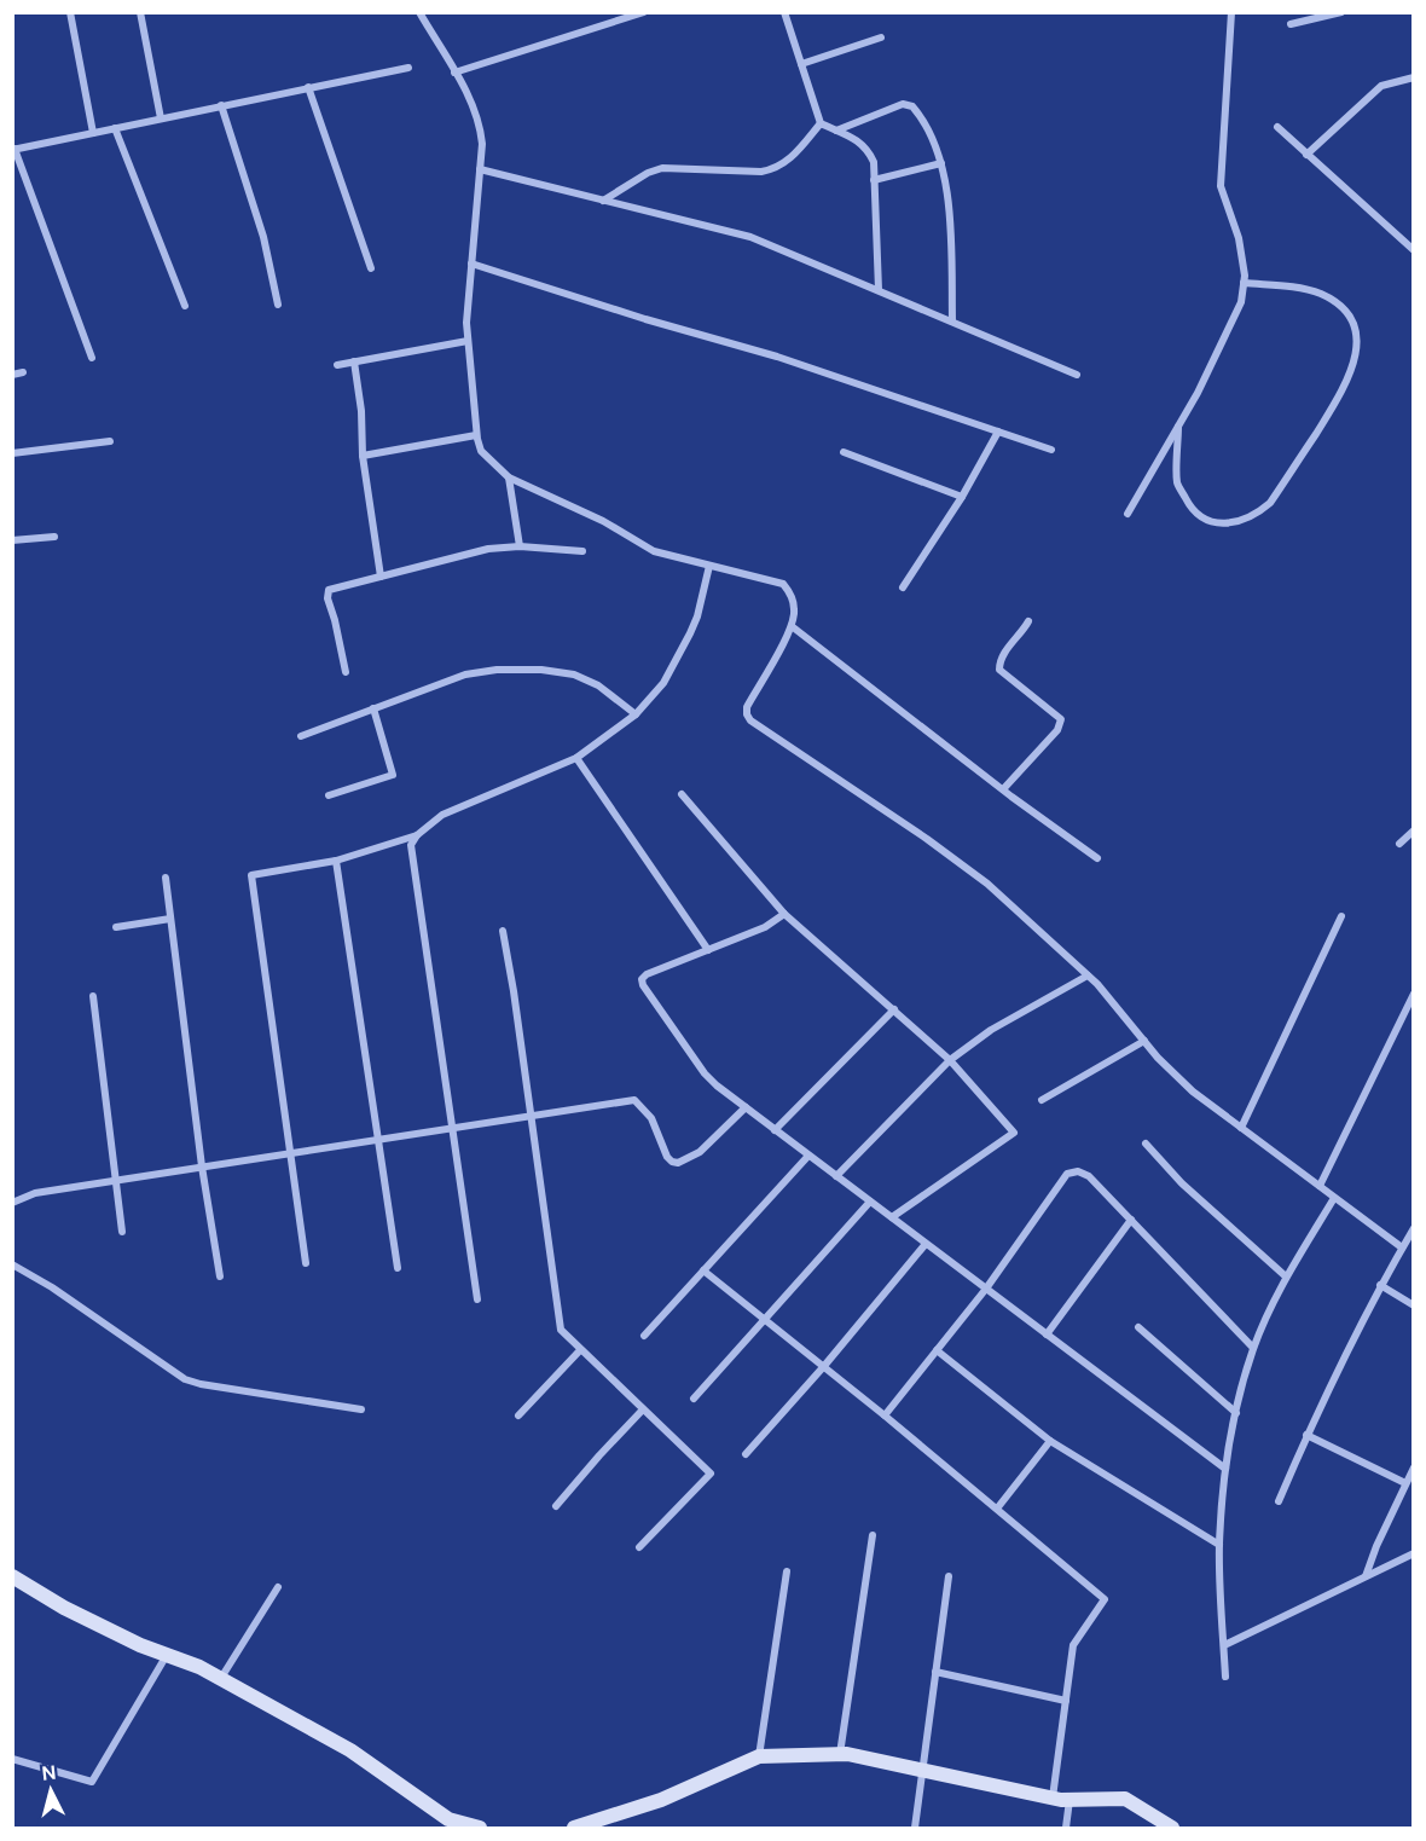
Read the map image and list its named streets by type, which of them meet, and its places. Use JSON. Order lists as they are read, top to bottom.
{
  "north": "top"
}
